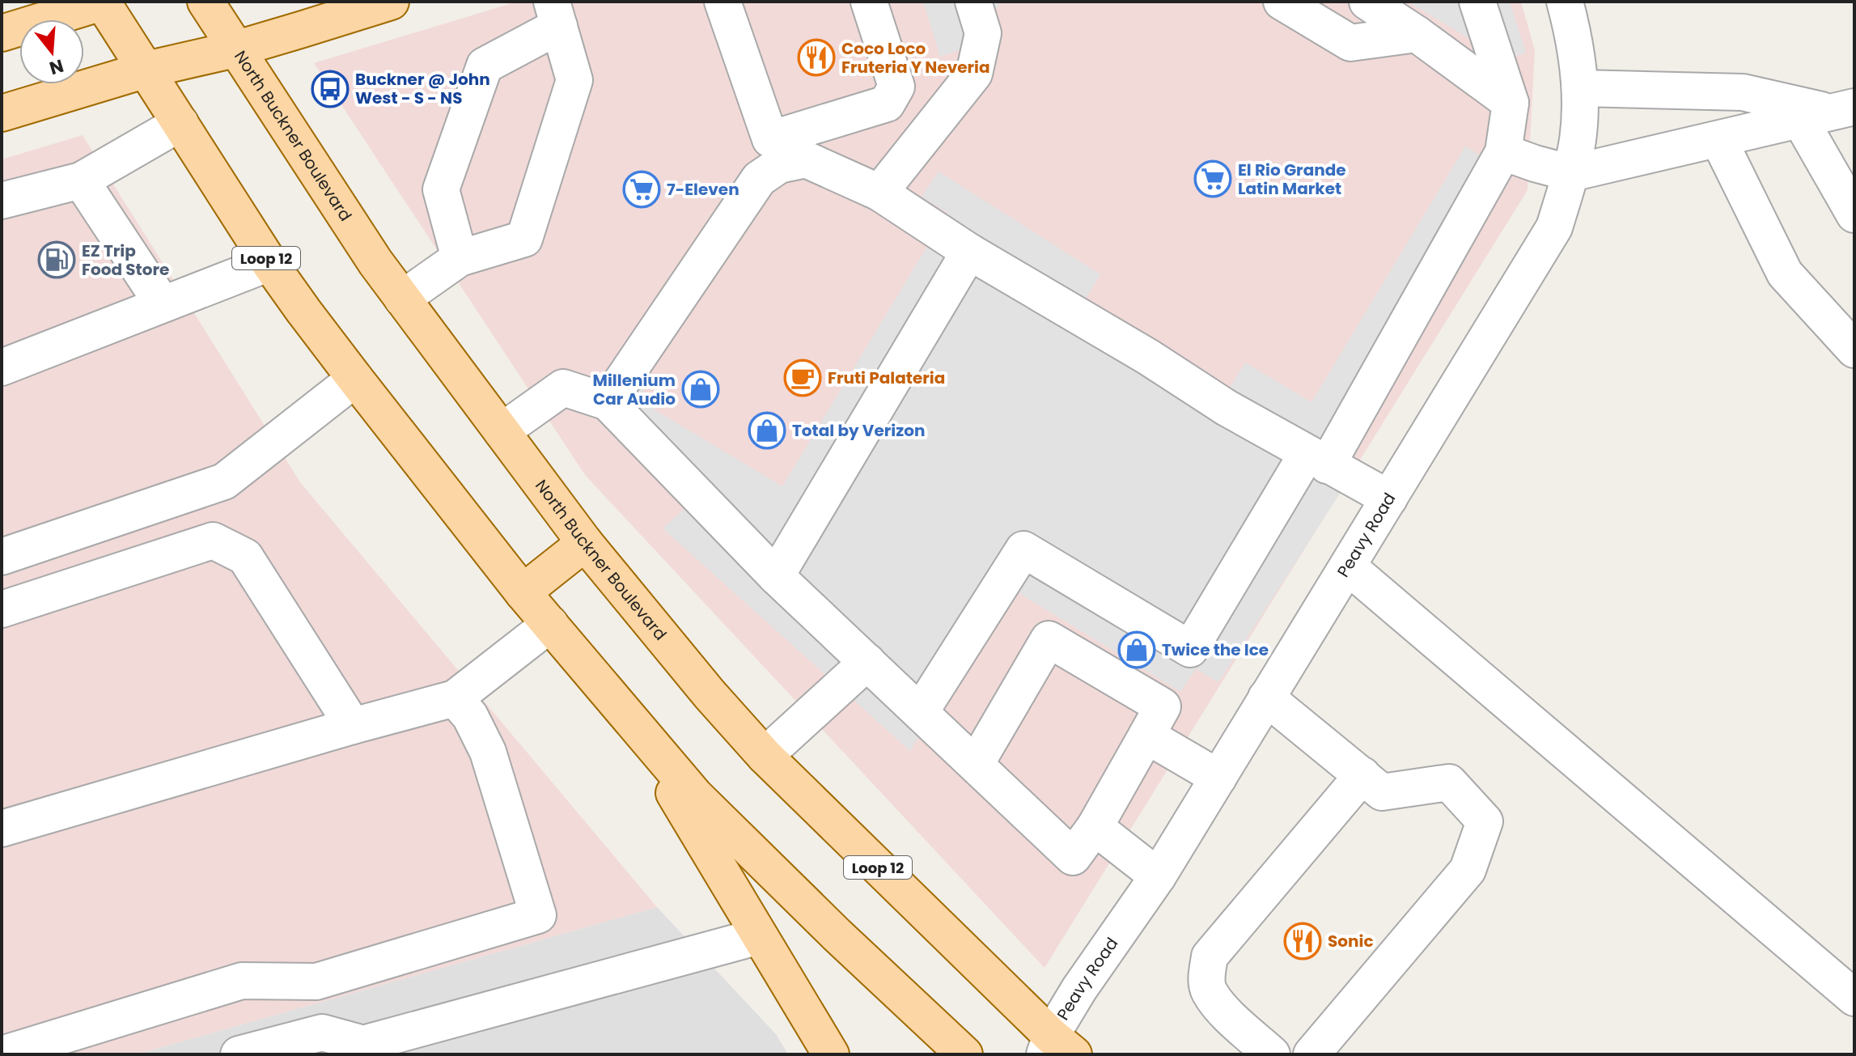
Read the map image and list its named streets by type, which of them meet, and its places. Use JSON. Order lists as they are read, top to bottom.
{
  "streets": {
    "main road": ["North Buckner Boulevard", "Loop 12"],
    "street": ["Peavy Road"]
  },
  "crossings": [
    ["North Buckner Boulevard", "Peavy Road"]
  ],
  "places": {
    "restaurant": ["Coco Loco Fruteria Y Neveria", "Sonic"],
    "bus stop": ["Buckner @ John West - S - NS"],
    "supermarket": ["El Rio Grande Latin Market", "7-Eleven"],
    "fuel station": ["EZ Trip Food Store"],
    "cafe": ["Fruti Palateria"],
    "shop": ["Millenium Car Audio", "Total by Verizon", "Twice the Ice"]
  },
  "north": "bottom"
}
